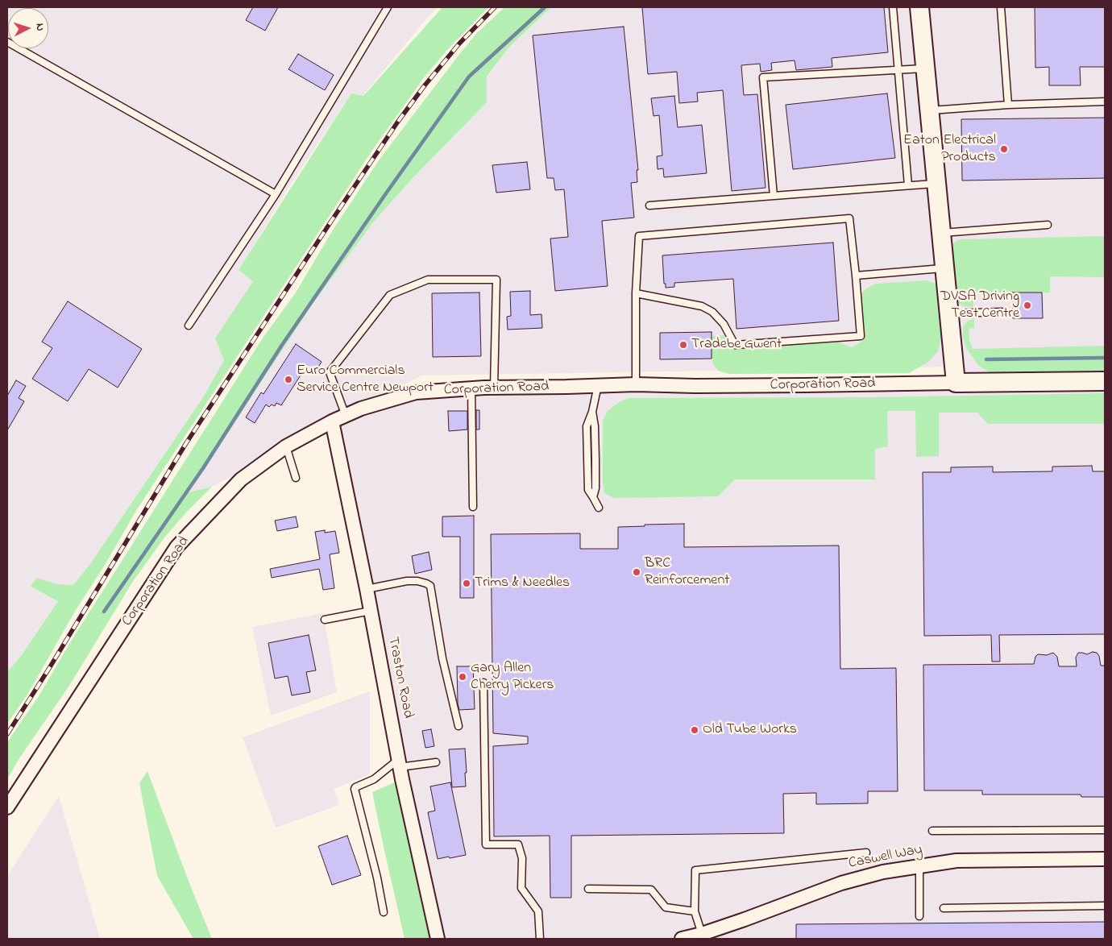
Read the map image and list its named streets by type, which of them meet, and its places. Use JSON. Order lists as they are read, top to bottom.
{
  "streets": {
    "street": ["Corporation Road", "Traston Road", "Caswell Way"]
  },
  "crossings": [
    ["Corporation Road", "Traston Road"]
  ],
  "places": [
    "Eaton Electrical Products",
    "DVSA Driving Test Centre",
    "Tradebe Gwent",
    "Euro Commercials Service Centre Newport",
    "BRC Reinforcement",
    "Trims & Needles",
    "Gary Allen Cherry Pickers",
    "Old Tube Works"
  ],
  "north": "right"
}
